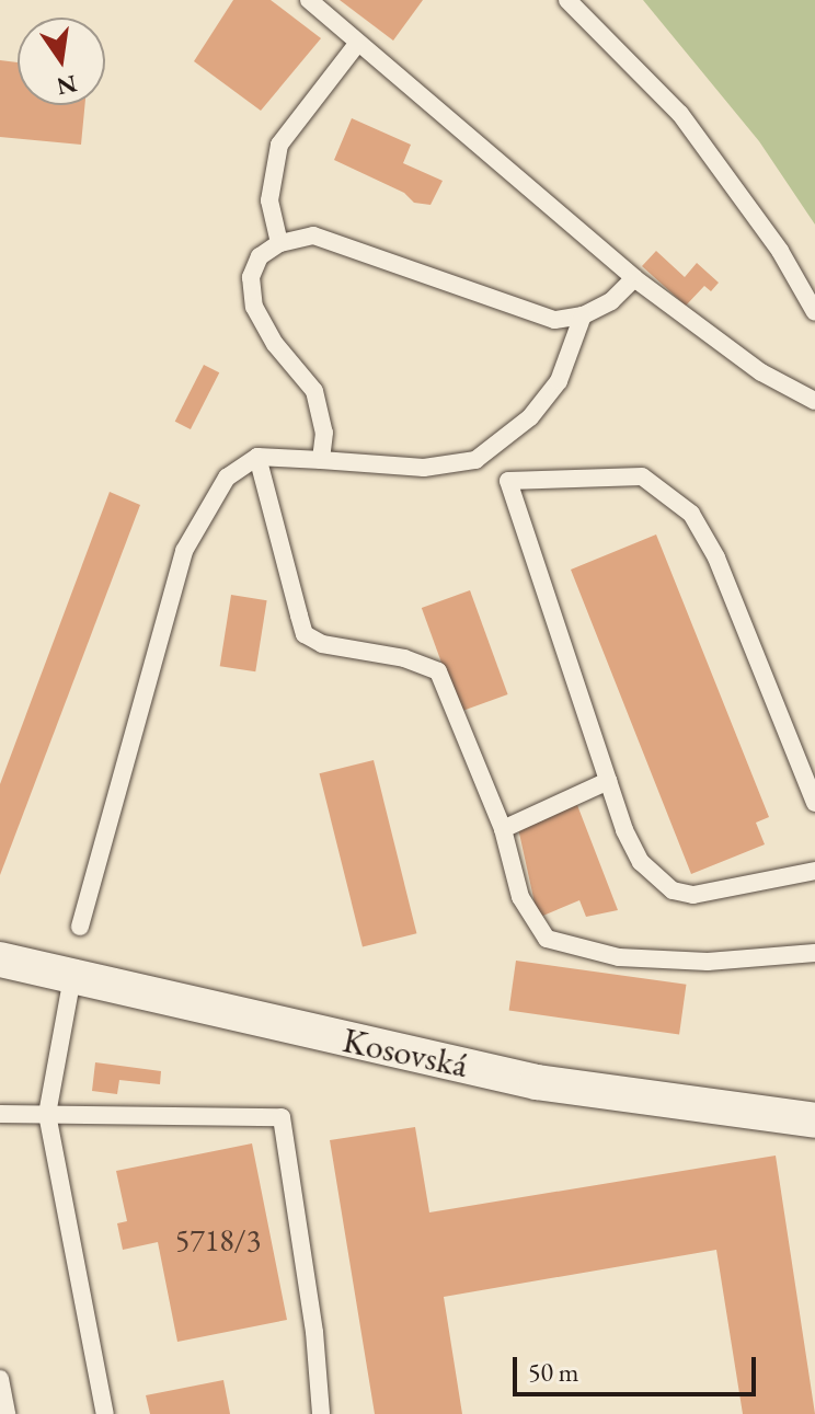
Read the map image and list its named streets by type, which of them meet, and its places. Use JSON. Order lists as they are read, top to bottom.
{
  "streets": {
    "street": ["Kosovská"]
  },
  "house_numbers": ["5718/3"],
  "scale_bar": "50 m",
  "north": "bottom"
}
